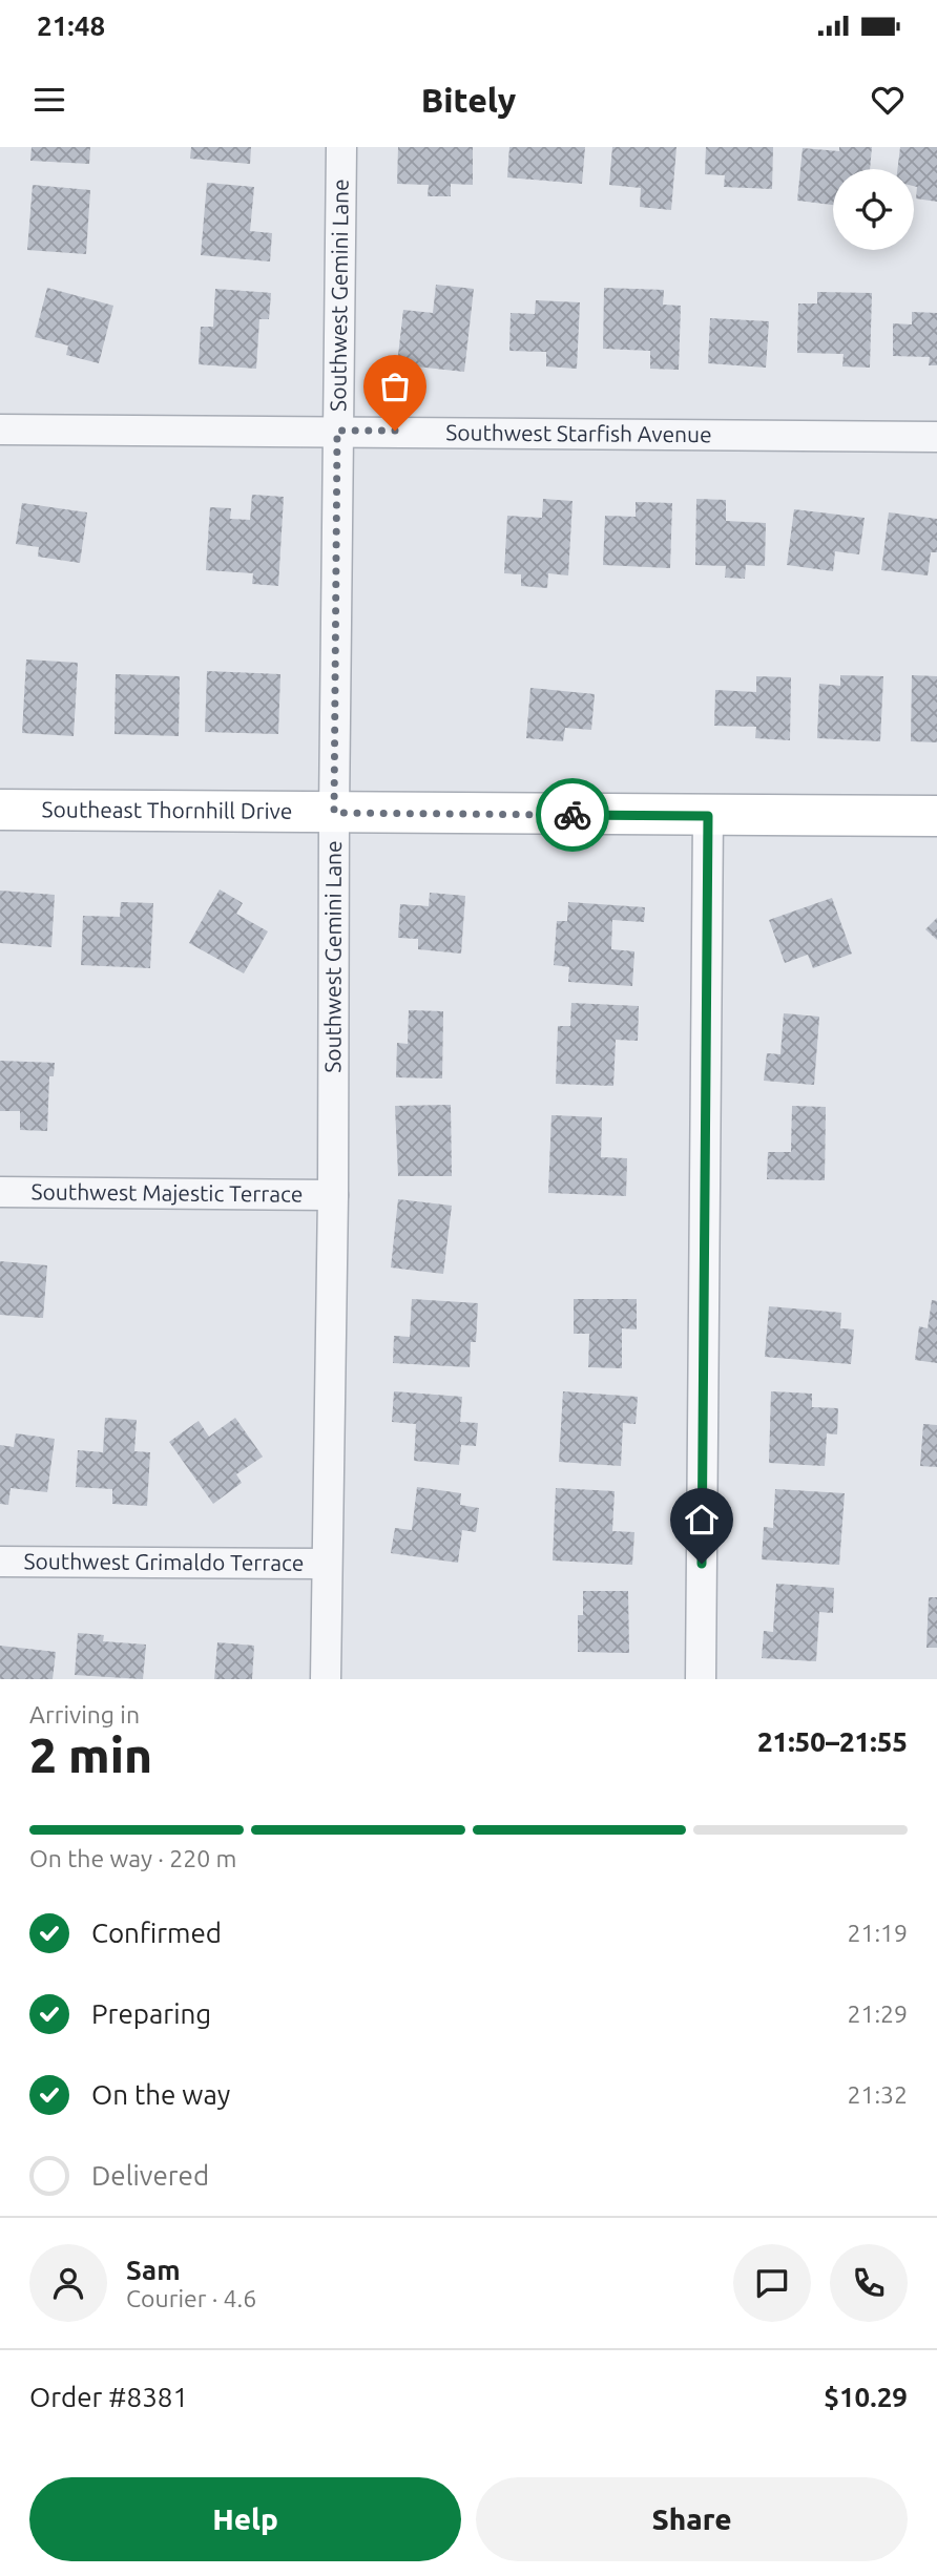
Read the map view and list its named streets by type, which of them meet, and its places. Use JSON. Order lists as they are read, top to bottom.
{
  "streets": {
    "street": [
      "Southwest Gemini Lane",
      "Southwest Starfish Avenue",
      "Southeast Thornhill Drive",
      "Southwest Majestic Terrace",
      "Southwest Grimaldo Terrace"
    ]
  },
  "crossings": [
    ["Southwest Gemini Lane", "Southwest Starfish Avenue"],
    ["Southwest Gemini Lane", "Southeast Thornhill Drive"],
    ["Southwest Gemini Lane", "Southwest Majestic Terrace"],
    ["Southwest Gemini Lane", "Southwest Grimaldo Terrace"]
  ],
  "page": {
    "status": "21:48",
    "header": "Bitely",
    "heading": ["2 min", "Arriving in", "21:50–21:55"],
    "panel": [
      "Sam",
      "Courier · 4.6",
      "Order #8381",
      "$10.29"
    ],
    "bar": "On the way · 220 m",
    "list": [
      ["Confirmed", "21:19"],
      ["Preparing", "21:29"],
      ["On the way", "21:32"],
      "Delivered"
    ],
    "buttons": ["Help", "Share"]
  }
}
